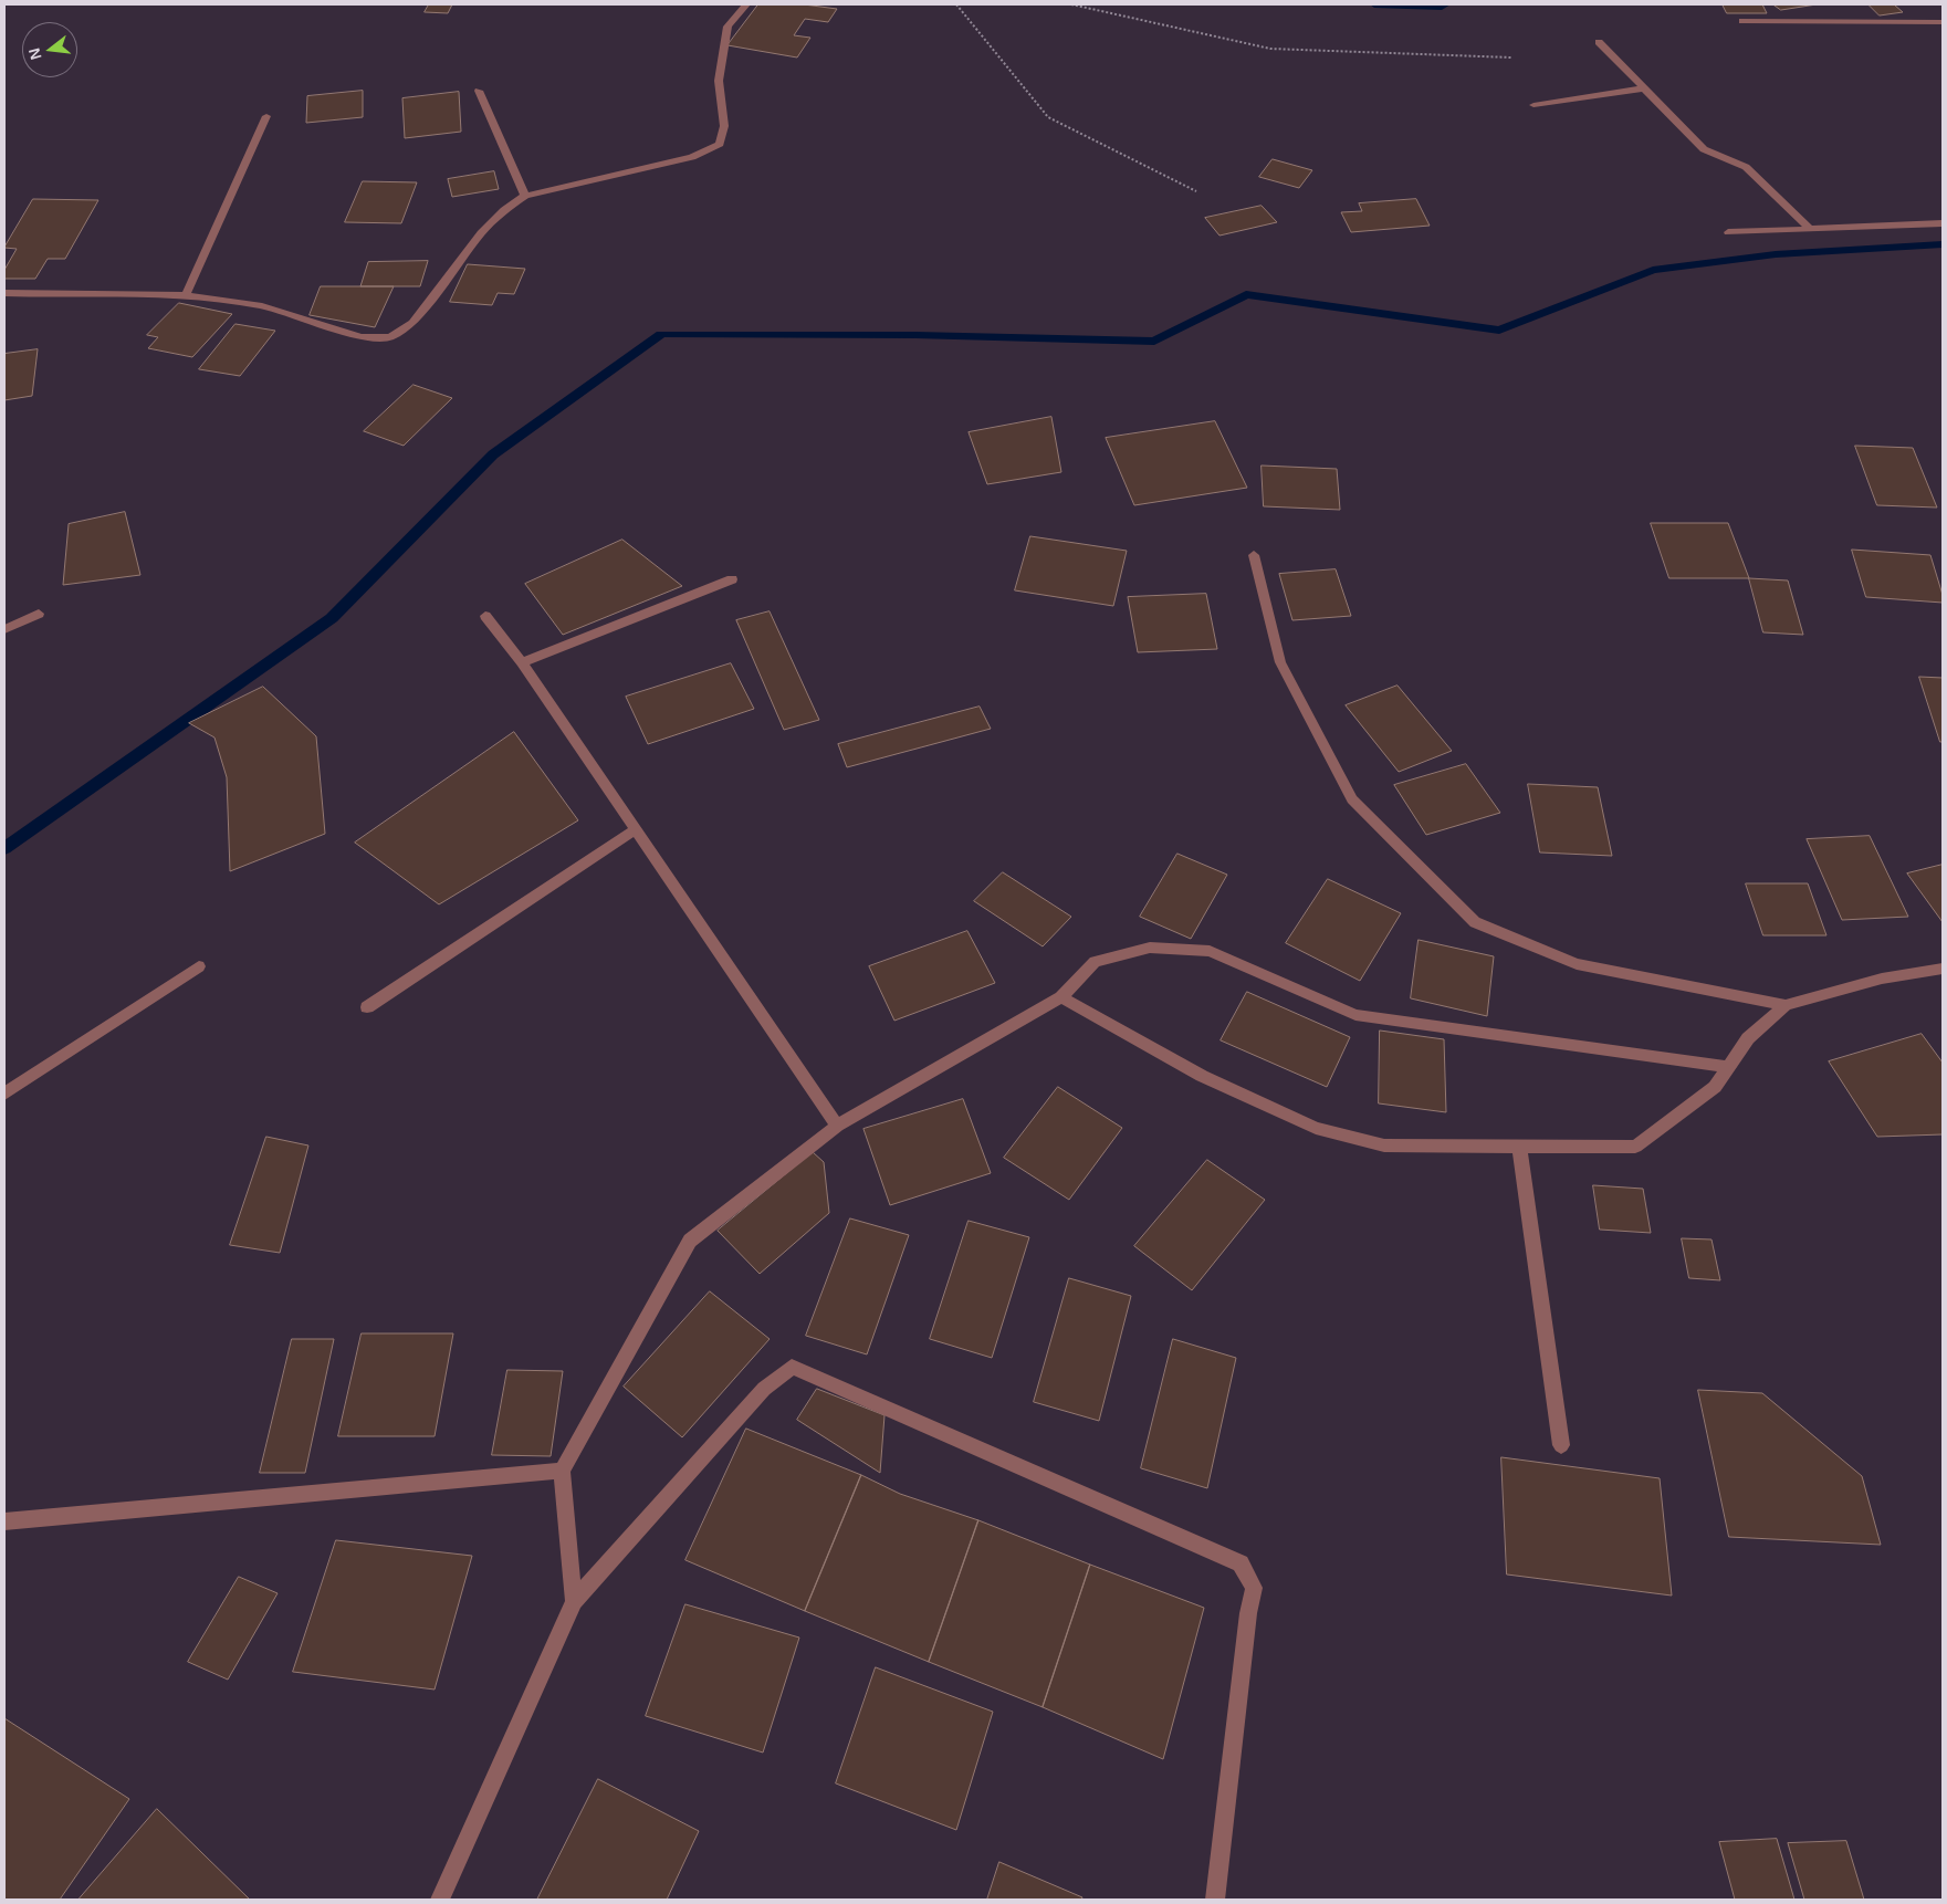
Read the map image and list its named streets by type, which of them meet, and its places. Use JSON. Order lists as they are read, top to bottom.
{
  "north": "left"
}
